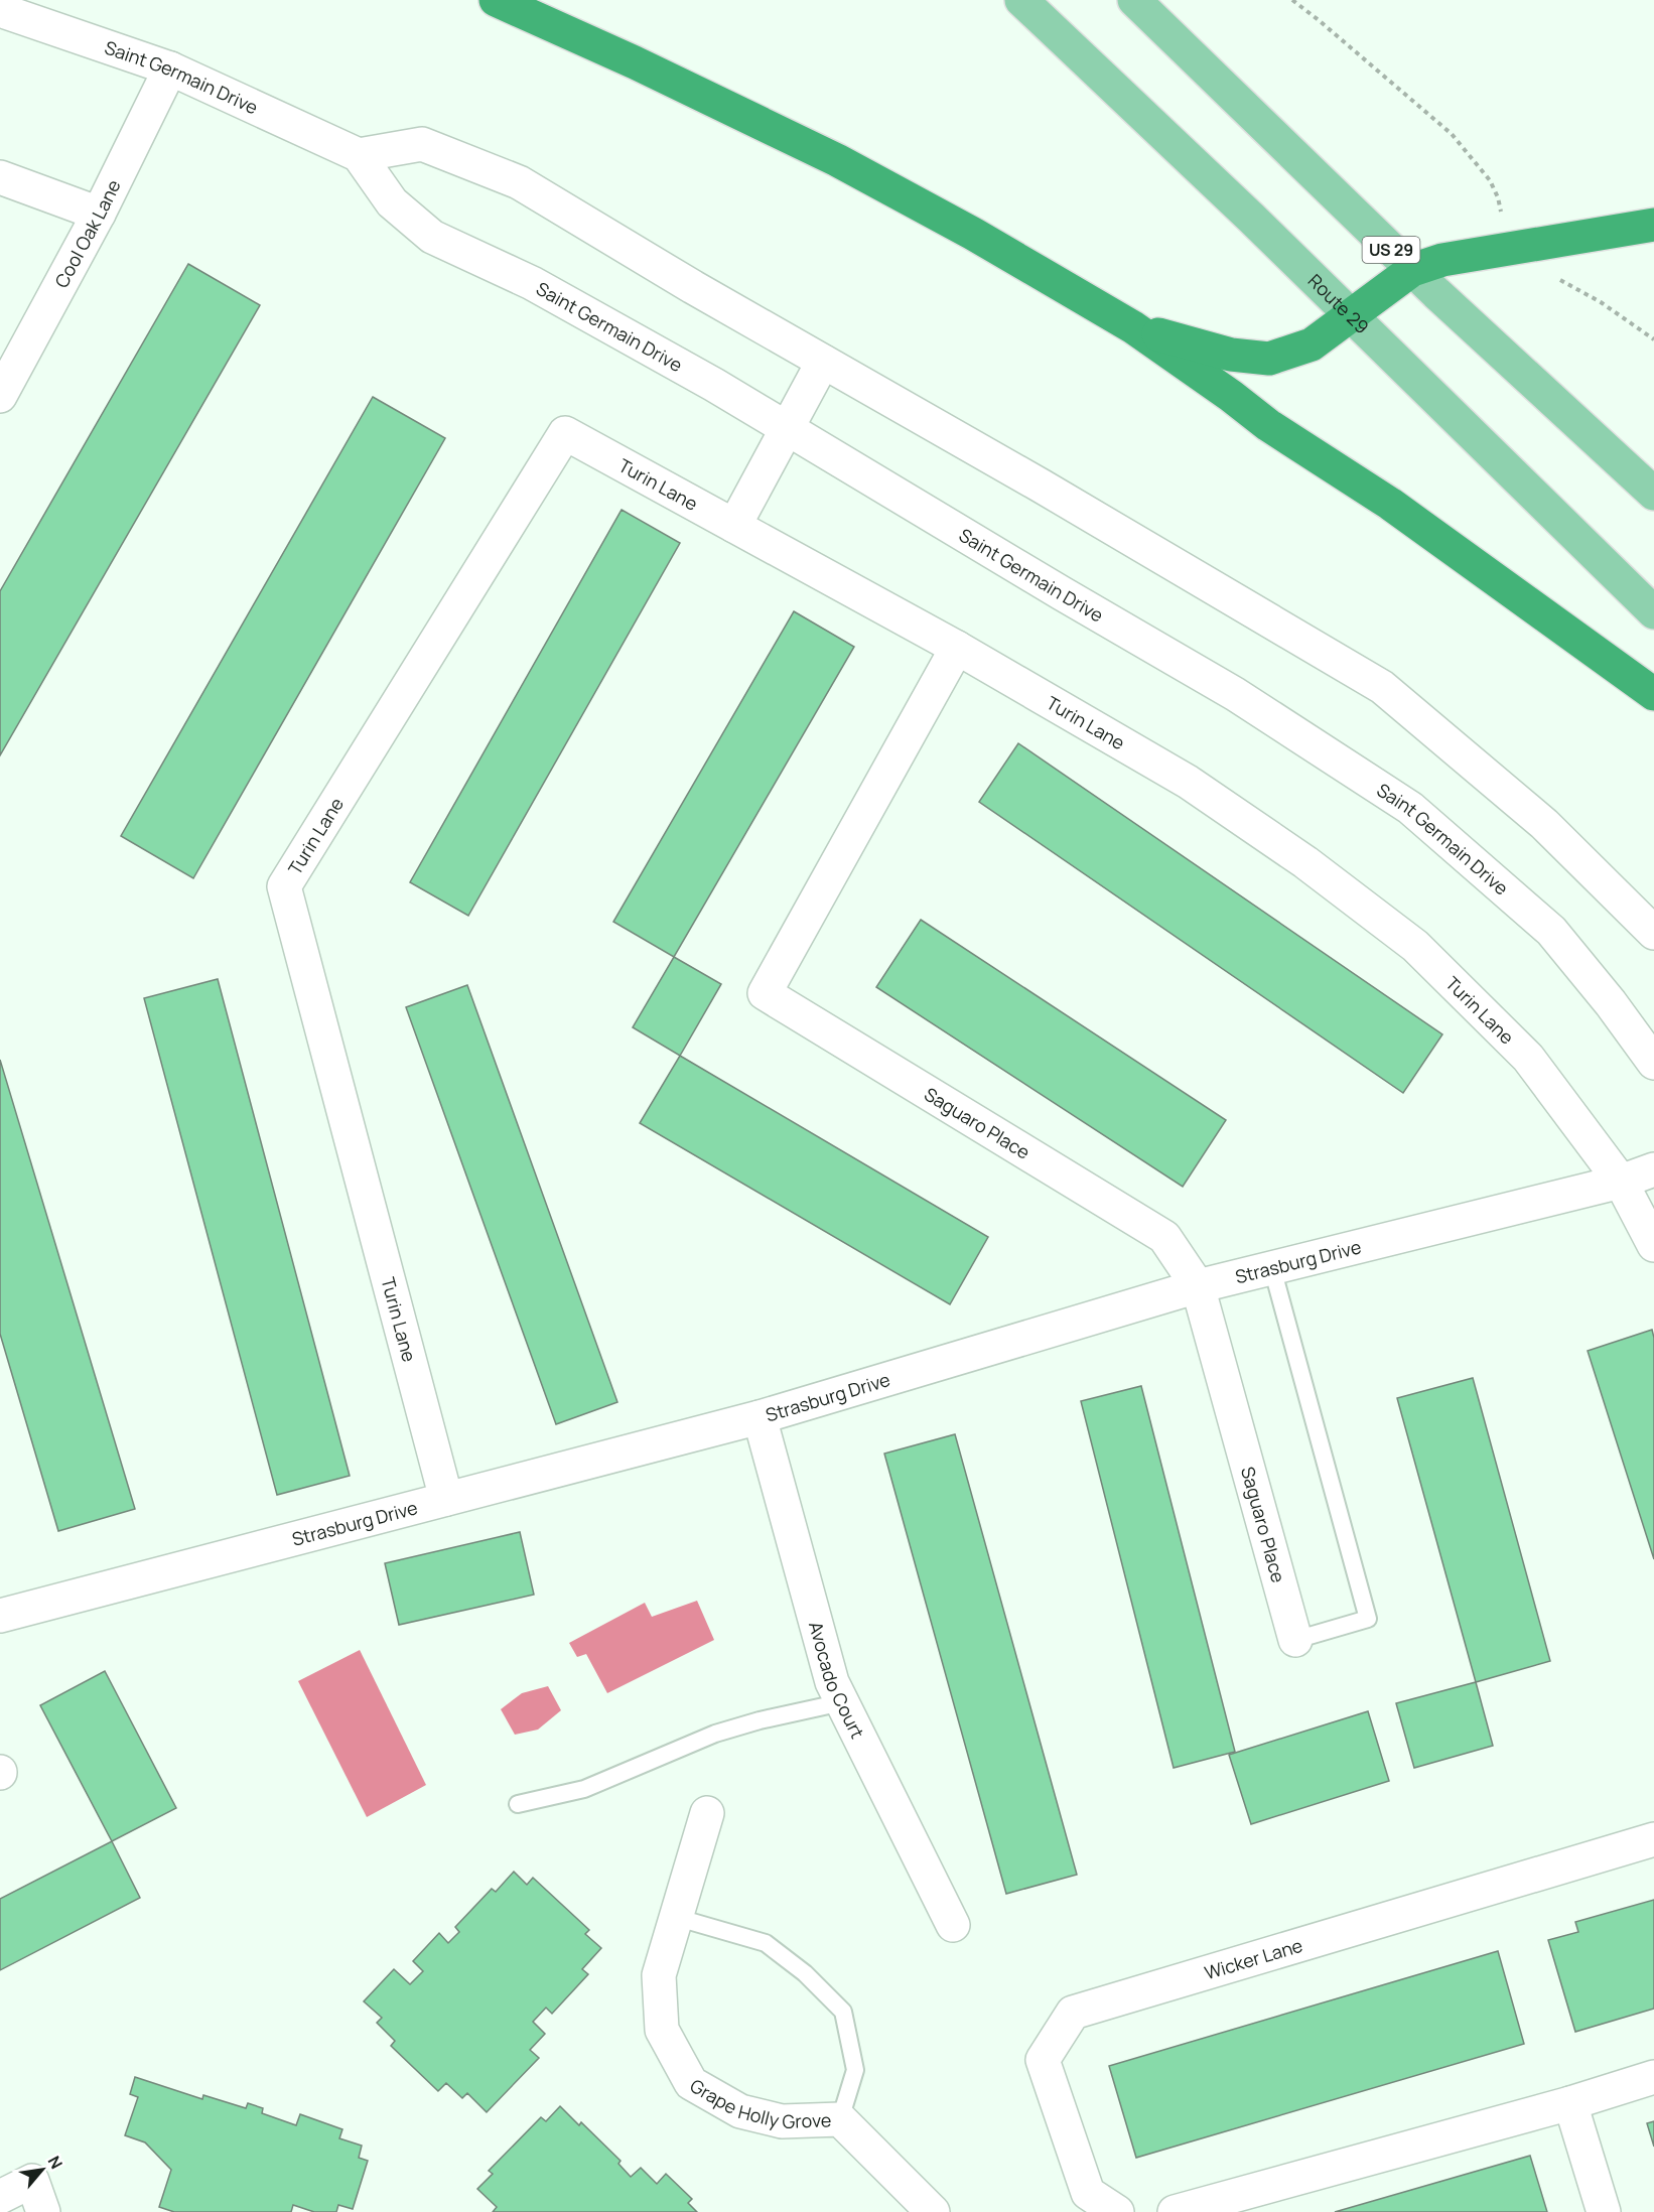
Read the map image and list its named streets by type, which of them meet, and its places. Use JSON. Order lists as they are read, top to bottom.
{
  "streets": {
    "main road": ["US 29", "Route 29"],
    "street": [
      "Saint Germain Drive",
      "Cool Oak Lane",
      "Turin Lane",
      "Saguaro Place",
      "Strasburg Drive",
      "Avocado Court",
      "Wicker Lane",
      "Grape Holly Grove"
    ]
  },
  "crossings": [
    ["Saint Germain Drive", "Cool Oak Lane"],
    ["Turin Lane", "Saguaro Place"],
    ["Turin Lane", "Strasburg Drive"],
    ["Saguaro Place", "Strasburg Drive"],
    ["Strasburg Drive", "Avocado Court"]
  ],
  "north": "top right"
}
